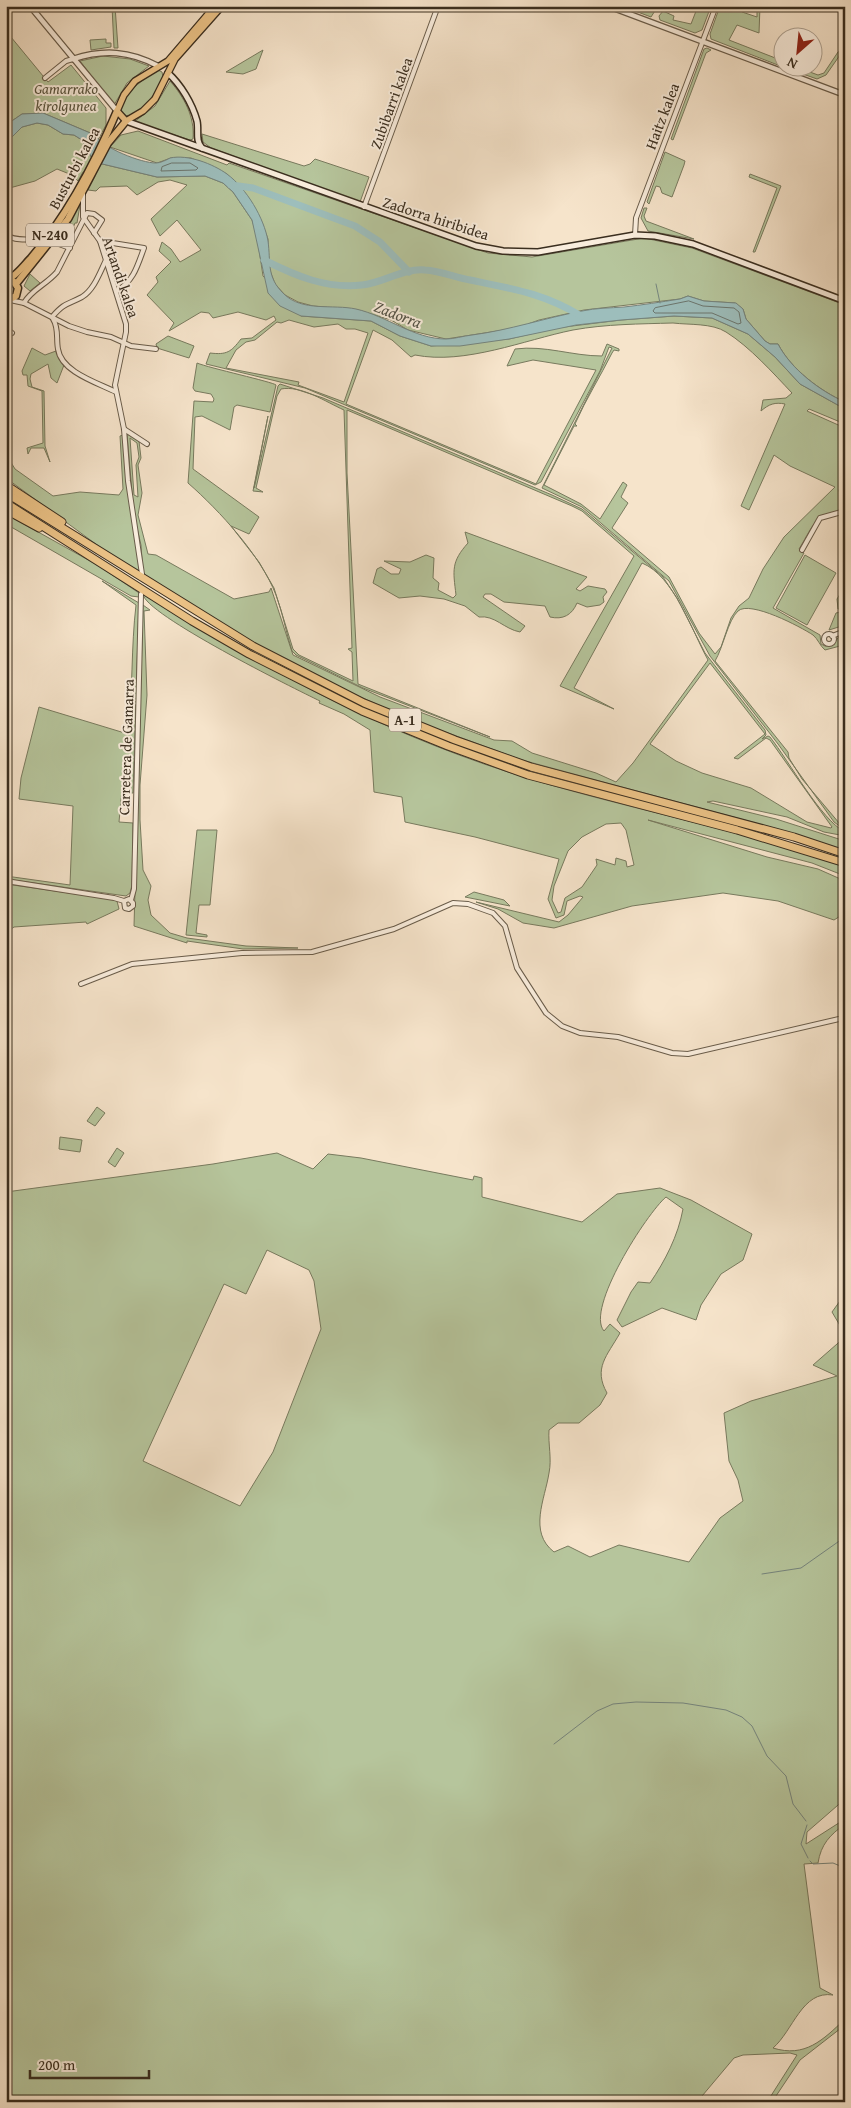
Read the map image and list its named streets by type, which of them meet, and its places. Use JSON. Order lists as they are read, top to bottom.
{
  "streets": {
    "highway": ["Busturbi kalea", "N-240", "A-1"],
    "main road": ["Zadorra hiribidea"],
    "street": [
      "Zubibarri kalea",
      "Haitz kalea",
      "Artandi kalea",
      "Carretera de Gamarra"
    ]
  },
  "crossings": [
    ["Zubibarri kalea", "Zadorra hiribidea"],
    ["Haitz kalea", "Zadorra hiribidea"],
    ["Busturbi kalea", "Zadorra hiribidea"],
    ["Busturbi kalea", "N-240"]
  ],
  "water": ["Zadorra"],
  "parks": ["Gamarrako kirolgunea"],
  "scale_bar": "200 m",
  "north": "bottom left"
}
